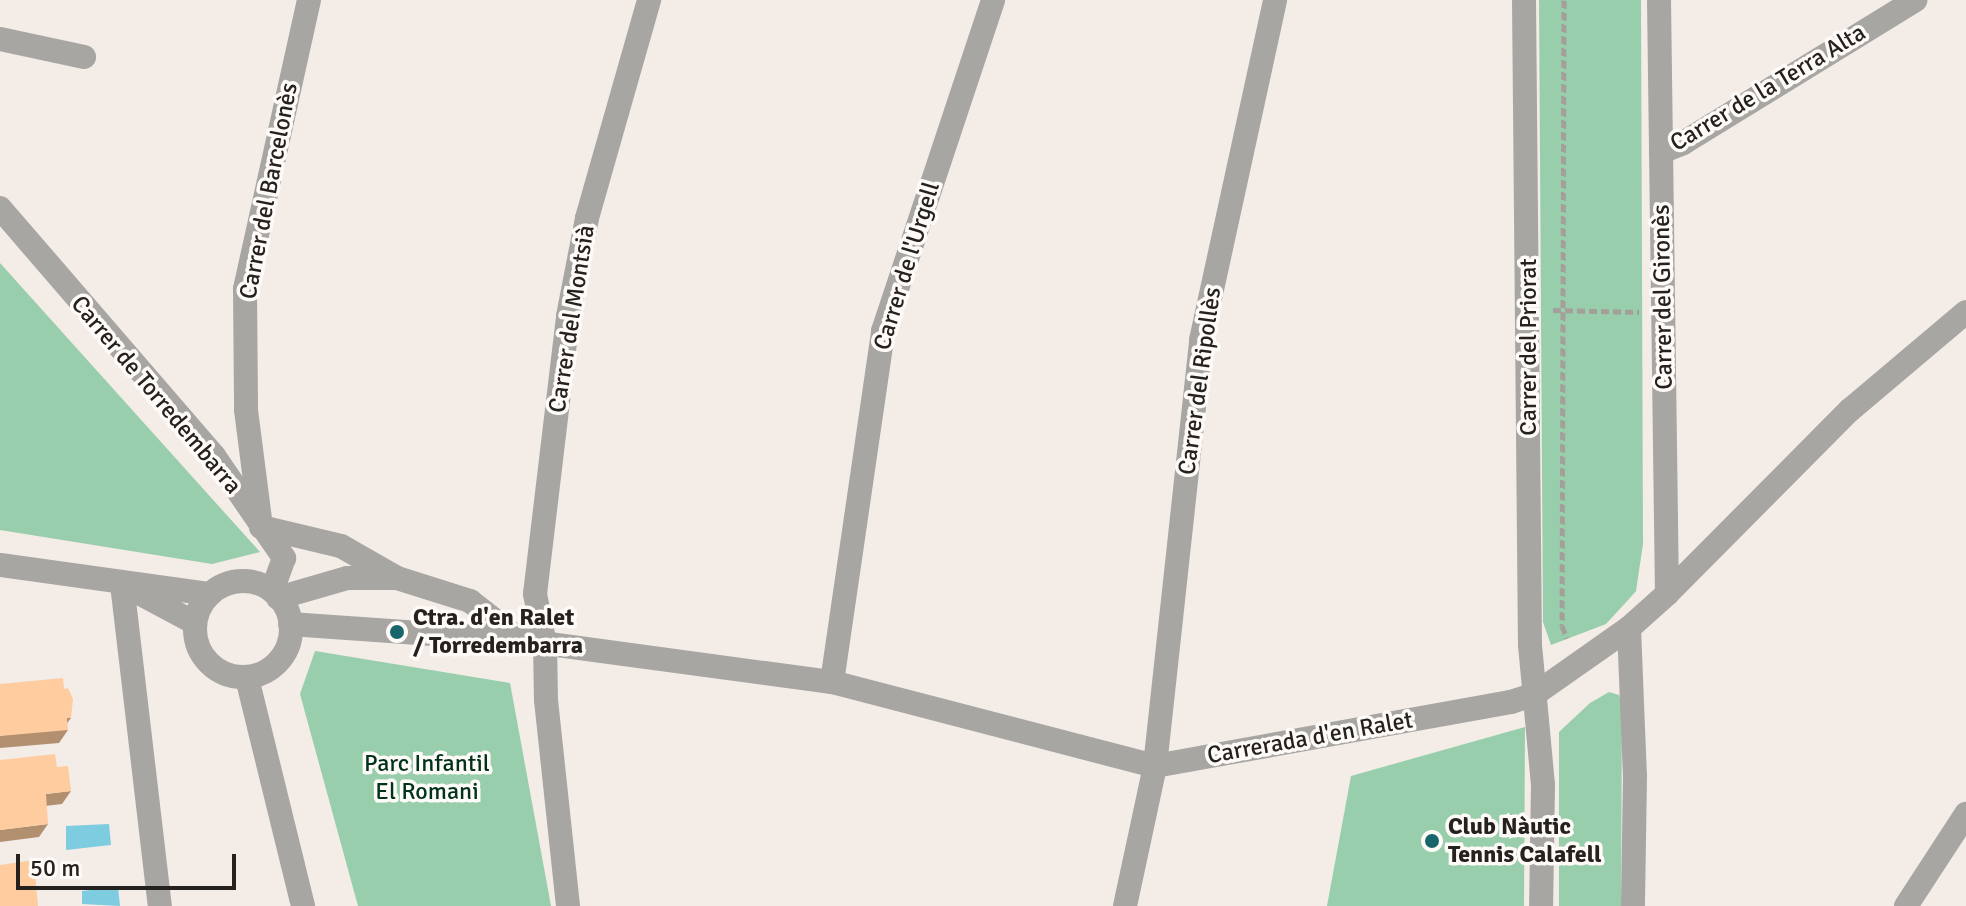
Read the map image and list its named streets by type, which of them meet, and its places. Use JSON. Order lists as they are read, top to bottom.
{
  "streets": {
    "street": [
      "Carrer de la Terra Alta",
      "Carrer del Barcelonès",
      "Carrer de l'Urgell",
      "Carrer del Gironès",
      "Carrer del Montsià",
      "Carrer del Priorat",
      "Carrer del Ripollès",
      "Carrer de Torredembarra",
      "Carrerada d'en Ralet"
    ]
  },
  "crossings": [
    ["Carrer de la Terra Alta", "Carrer del Gironès"],
    ["Carrer del Barcelonès", "Carrer de Torredembarra"],
    ["Carrer del Barcelonès", "Carrerada d'en Ralet"],
    ["Carrer de l'Urgell", "Carrerada d'en Ralet"],
    ["Carrer del Gironès", "Carrerada d'en Ralet"],
    ["Carrer del Montsià", "Carrerada d'en Ralet"],
    ["Carrer del Priorat", "Carrerada d'en Ralet"],
    ["Carrer del Ripollès", "Carrerada d'en Ralet"],
    ["Carrer de Torredembarra", "Carrerada d'en Ralet"]
  ],
  "parks": ["Parc Infantil El Romani"],
  "places": ["Ctra. d'en Ralet / Torredembarra", "Club Nàutic Tennis Calafell"],
  "scale_bar": "50 m"
}
